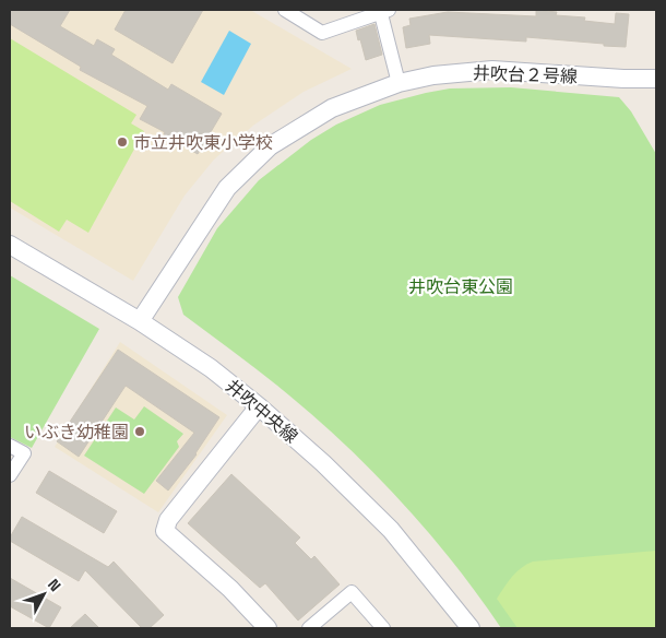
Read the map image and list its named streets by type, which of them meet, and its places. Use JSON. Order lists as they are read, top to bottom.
{
  "streets": {
    "street": ["井吹台２号線", "井吹中央線"]
  },
  "crossings": [
    ["井吹台２号線", "井吹中央線"]
  ],
  "parks": ["井吹台東公園"],
  "places": ["市立井吹東小学校", "いぶき幼稚園"],
  "north": "top right"
}
